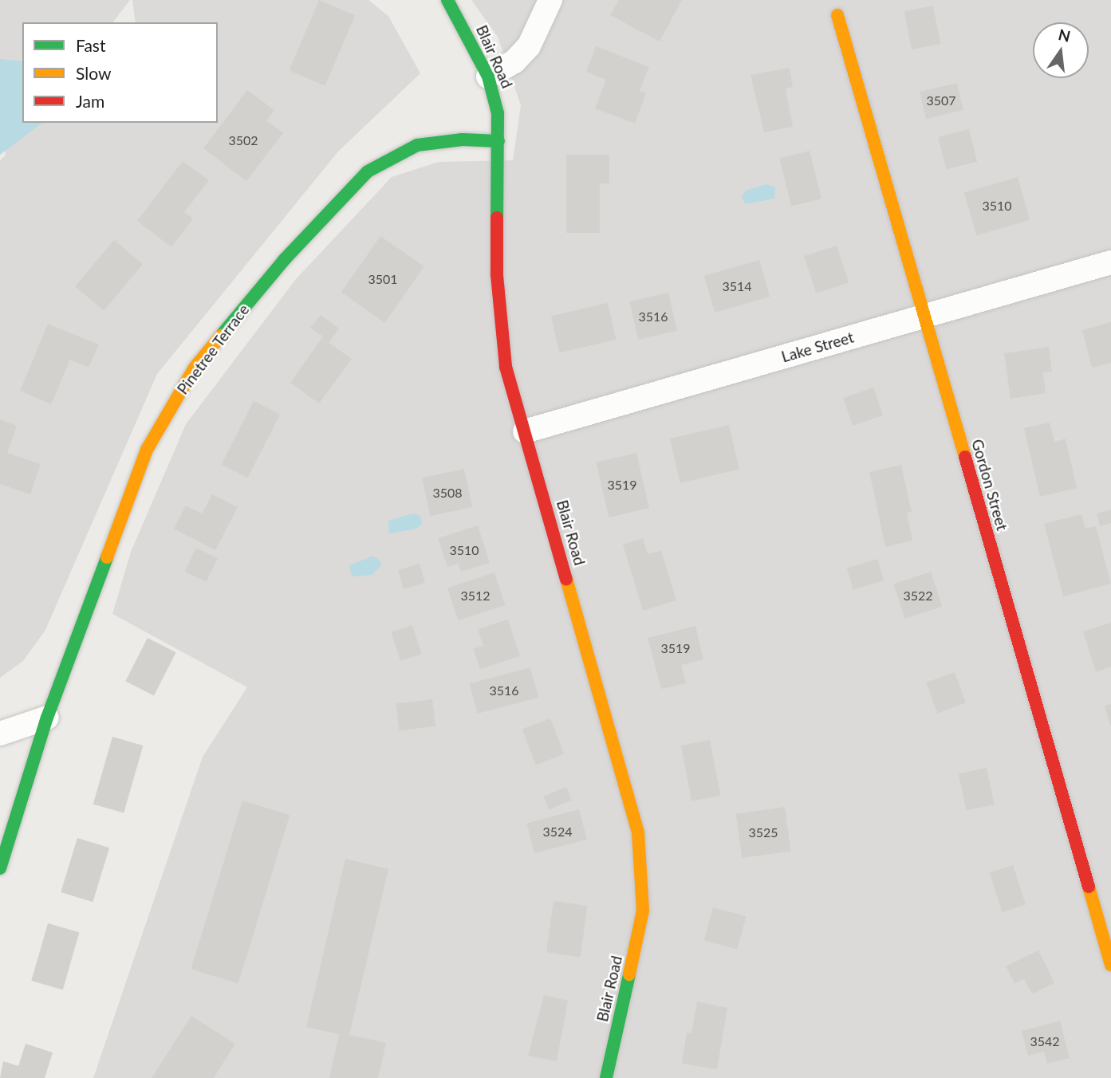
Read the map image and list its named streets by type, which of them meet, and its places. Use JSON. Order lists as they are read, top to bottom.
{
  "streets": {
    "street": [
      "Blair Road",
      "Lake Street",
      "Pinetree Terrace",
      "Gordon Street"
    ]
  },
  "crossings": [
    ["Blair Road", "Lake Street"],
    ["Blair Road", "Pinetree Terrace"],
    ["Lake Street", "Gordon Street"]
  ],
  "house_numbers": [
    "3507",
    "3502",
    "3510",
    "3501",
    "3514",
    "3516",
    "3519",
    "3508",
    "3510",
    "3512",
    "3522",
    "3519",
    "3516",
    "3524",
    "3525",
    "3542"
  ],
  "legend": ["Fast", "Slow", "Jam"],
  "north": "top"
}
